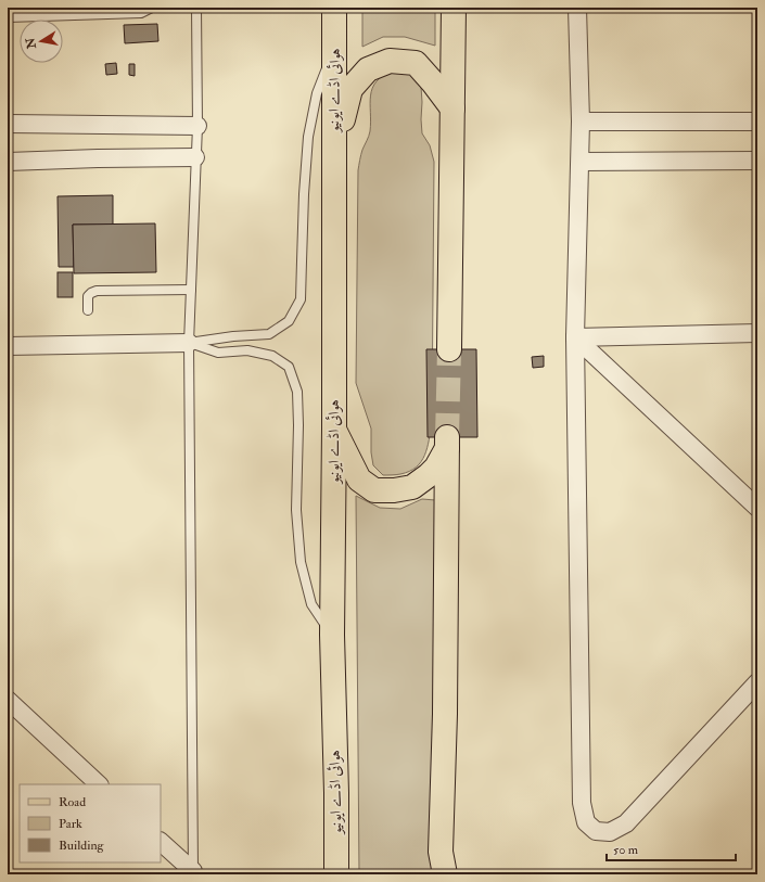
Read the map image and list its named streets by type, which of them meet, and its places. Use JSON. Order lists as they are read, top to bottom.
{
  "streets": {
    "main road": ["ہوائی اڈے ایونیو"]
  },
  "legend": ["Road", "Park", "Building"],
  "scale_bar": "50 m",
  "north": "left"
}
